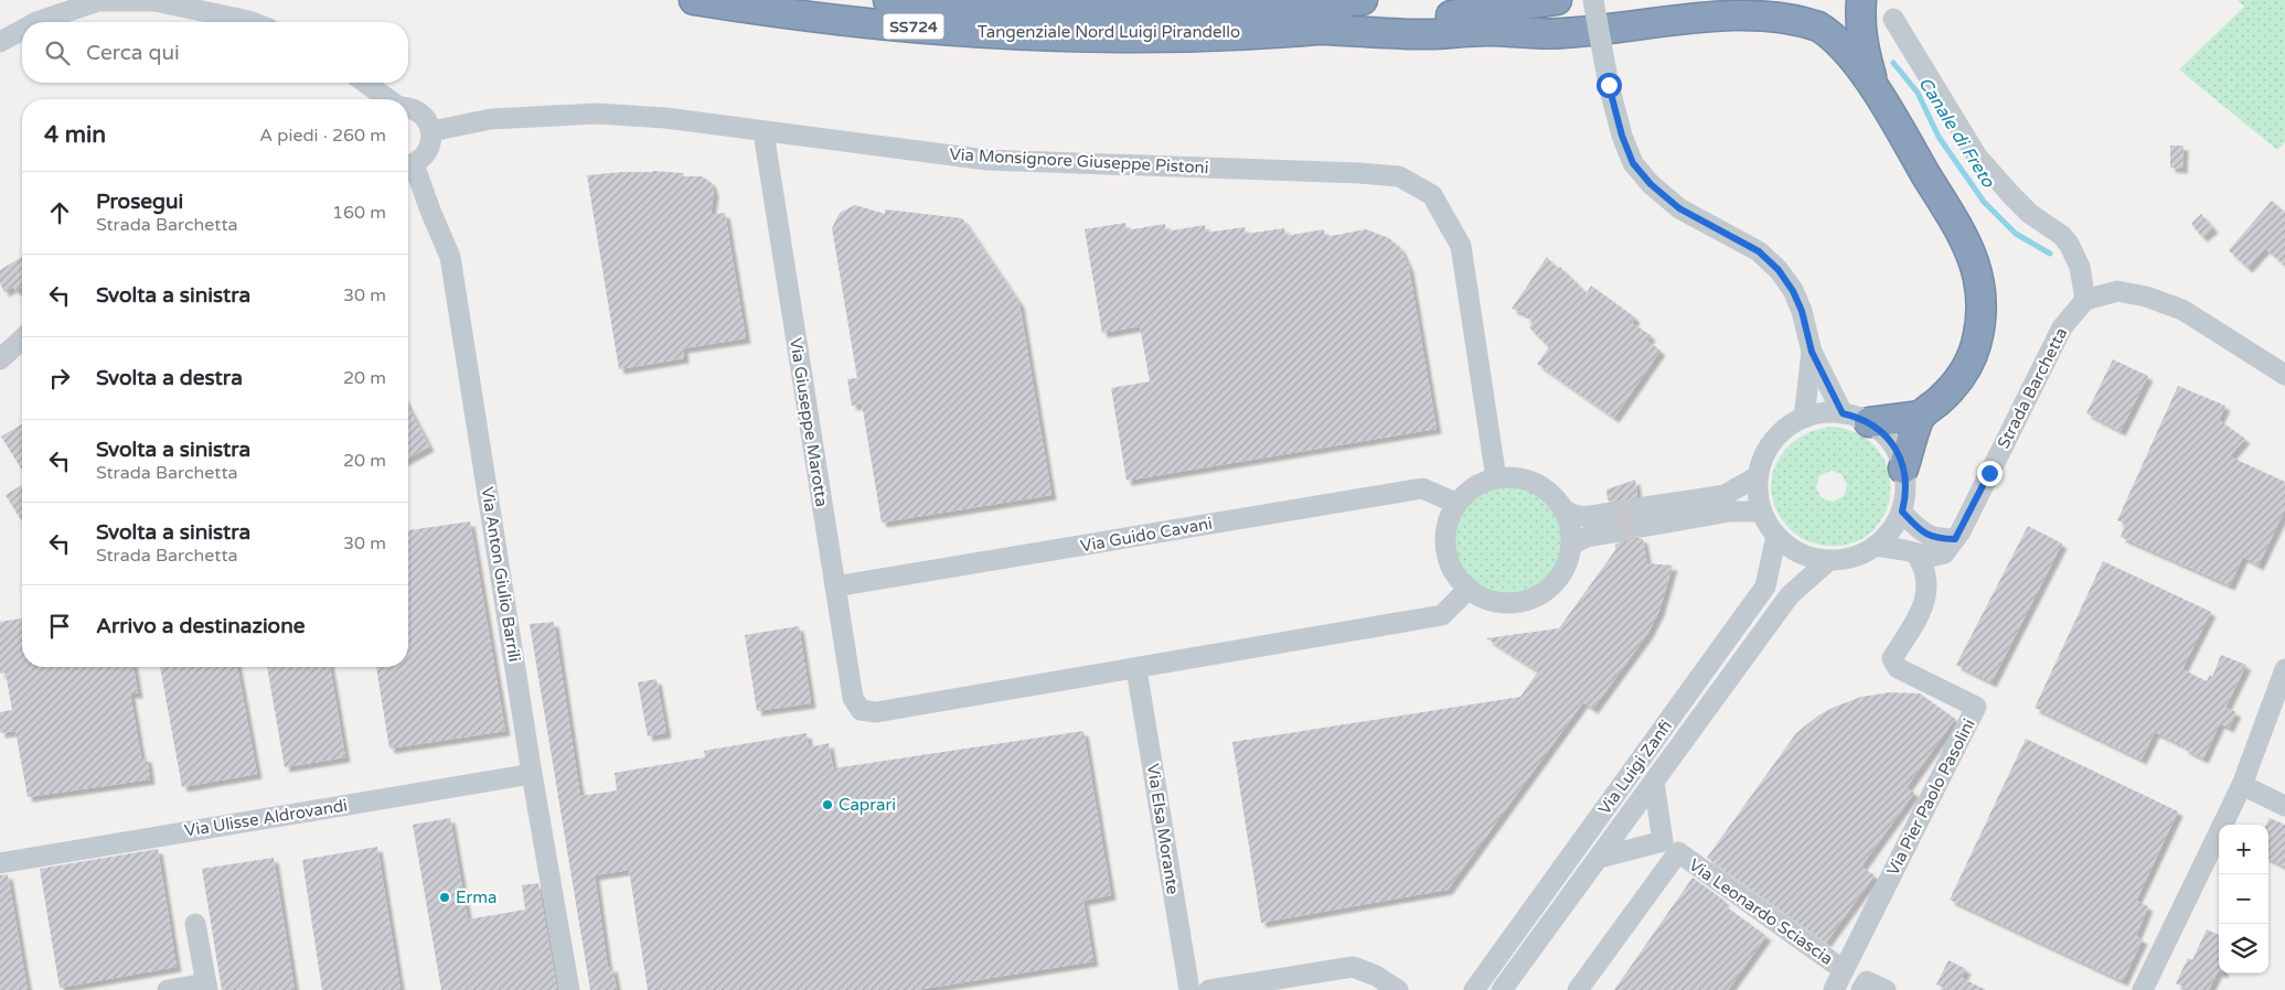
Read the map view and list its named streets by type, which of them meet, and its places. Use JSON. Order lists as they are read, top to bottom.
{
  "streets": {
    "highway": ["SS724", "Tangenziale Nord Luigi Pirandello"],
    "street": [
      "Via Monsignore Giuseppe Pistoni",
      "Strada Barchetta",
      "Via Giuseppe Marotta",
      "Via Guido Cavani",
      "Via Anton Giulio Barrili",
      "Via Luigi Zanfi",
      "Via Pier Paolo Pasolini",
      "Via Ulisse Aldrovandi",
      "Via Elsa Morante",
      "Via Leonardo Sciascia"
    ]
  },
  "crossings": [
    ["Via Monsignore Giuseppe Pistoni", "Via Giuseppe Marotta"],
    ["Via Monsignore Giuseppe Pistoni", "Via Guido Cavani"],
    ["Strada Barchetta", "Via Luigi Zanfi"],
    ["Strada Barchetta", "Via Pier Paolo Pasolini"],
    ["Via Giuseppe Marotta", "Via Guido Cavani"],
    ["Via Giuseppe Marotta", "Via Elsa Morante"],
    ["Via Anton Giulio Barrili", "Via Ulisse Aldrovandi"],
    ["Via Pier Paolo Pasolini", "Via Leonardo Sciascia"]
  ],
  "water": ["Canale di Freto"],
  "places": ["Caprari", "Erma"],
  "page": {
    "search": "Cerca qui",
    "heading": ["4 min", "A piedi · 260 m"],
    "list": [
      ["Prosegui", "Strada Barchetta", "160 m"],
      ["Svolta a sinistra", "30 m"],
      ["Svolta a destra", "20 m"],
      ["Svolta a sinistra", "Strada Barchetta", "20 m"],
      ["Svolta a sinistra", "Strada Barchetta", "30 m"],
      "Arrivo a destinazione"
    ],
    "map_buttons": ["+", "−"]
  }
}
